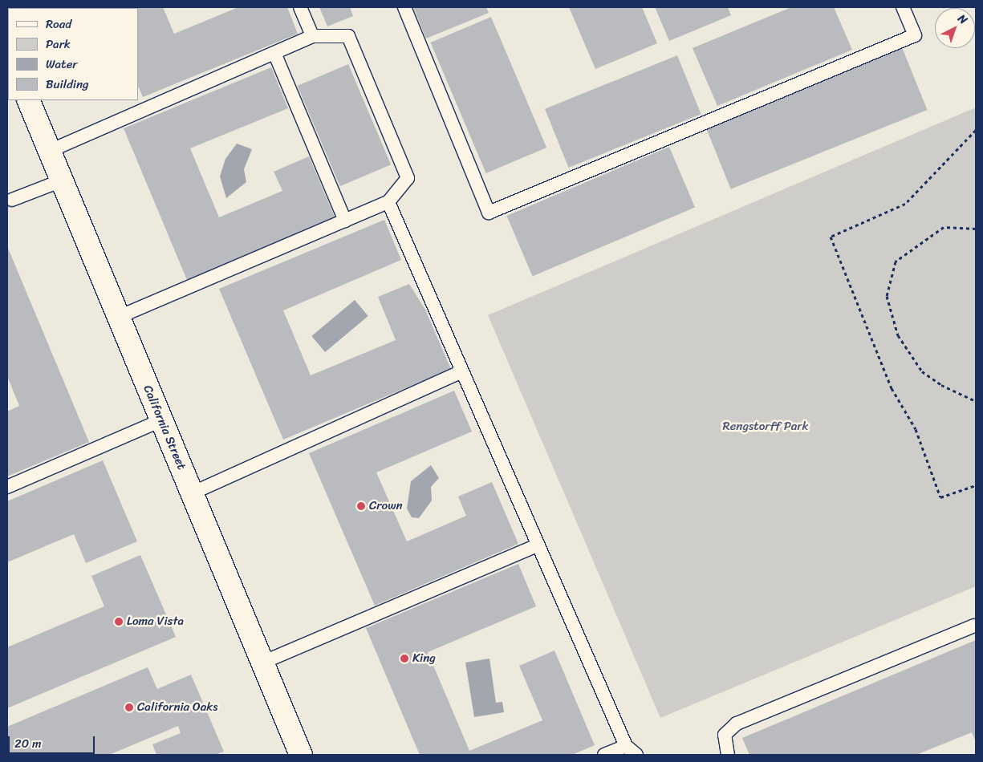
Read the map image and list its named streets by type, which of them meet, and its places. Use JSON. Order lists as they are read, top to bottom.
{
  "streets": {
    "main road": ["California Street"]
  },
  "parks": ["Rengstorff Park"],
  "places": [
    "Crown",
    "Loma Vista",
    "King",
    "California Oaks"
  ],
  "legend": [
    "Road",
    "Park",
    "Water",
    "Building"
  ],
  "scale_bar": "20 m",
  "north": "top right"
}
